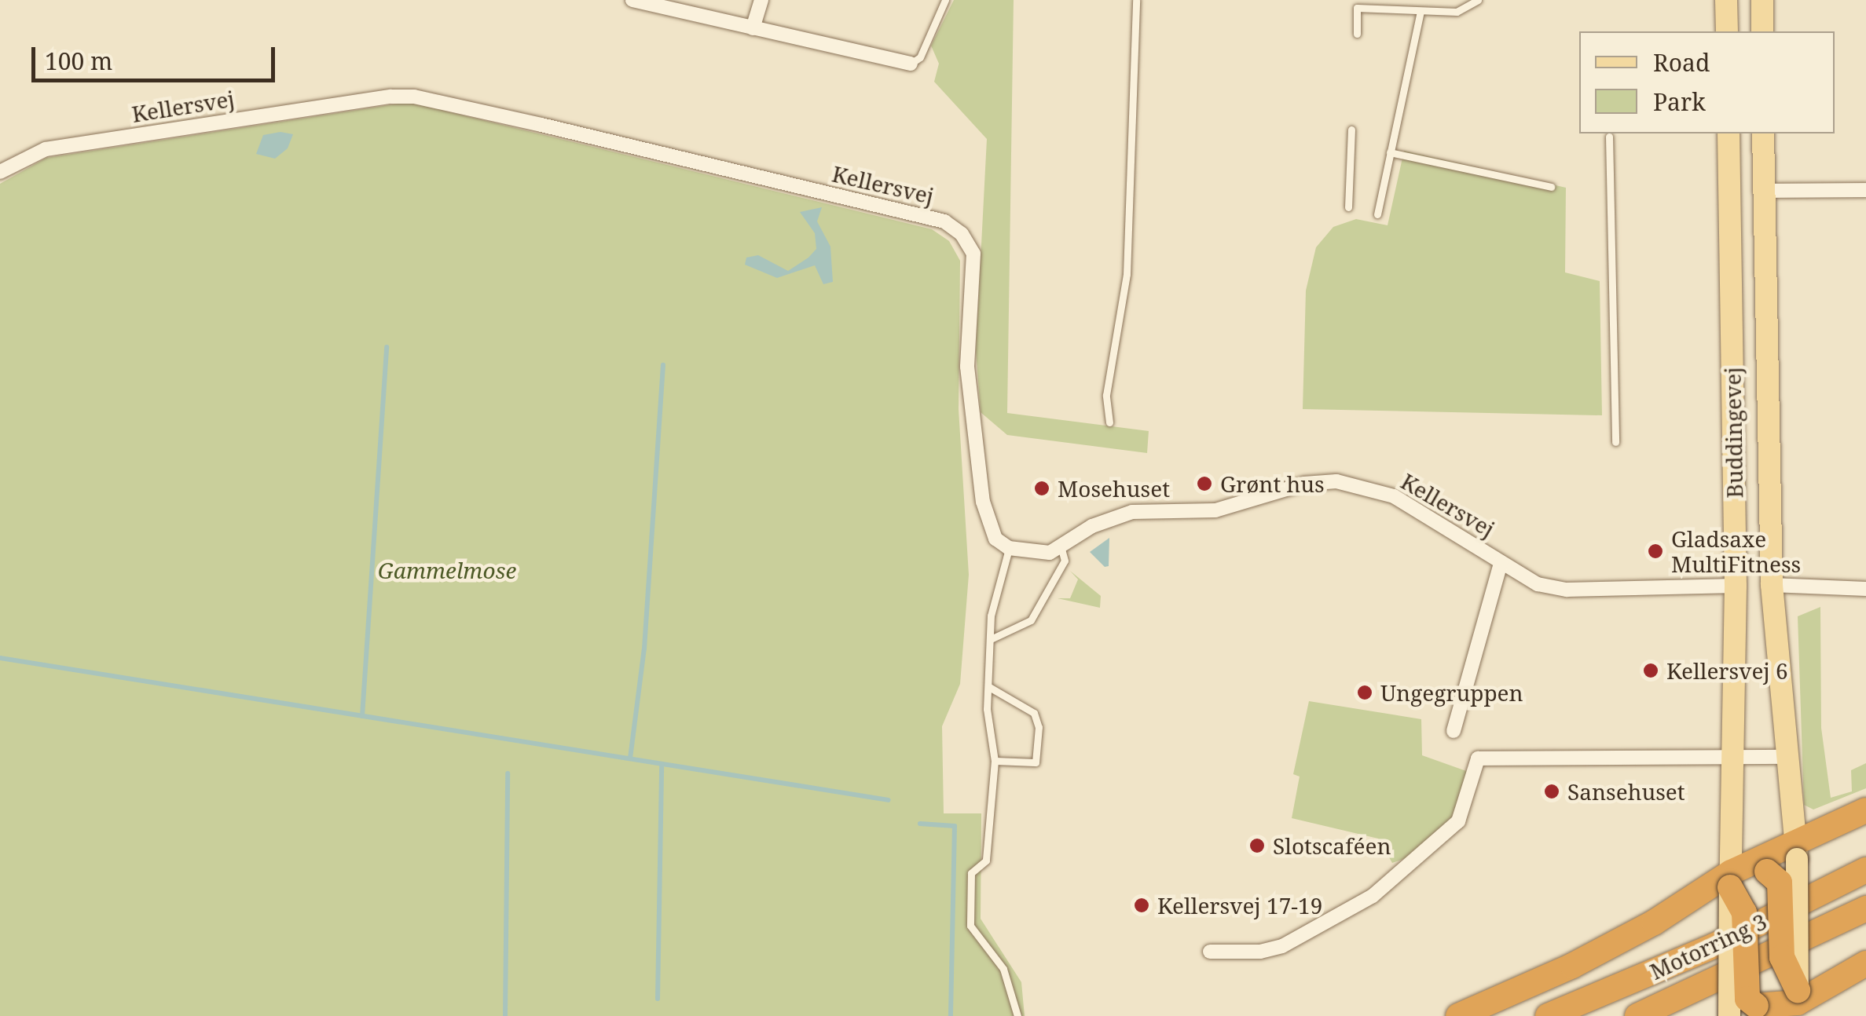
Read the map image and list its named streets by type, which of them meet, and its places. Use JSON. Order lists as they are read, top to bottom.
{
  "streets": {
    "highway": ["Motorring 3"],
    "main road": ["Buddingevej"],
    "street": ["Kellersvej"]
  },
  "crossings": [
    ["Kellersvej", "Buddingevej"]
  ],
  "parks": ["Gammelmose"],
  "places": [
    "Grønt hus",
    "Mosehuset",
    "Gladsaxe MultiFitness",
    "Kellersvej 6",
    "Ungegruppen",
    "Sansehuset",
    "Slotscaféen",
    "Kellersvej 17-19"
  ],
  "legend": ["Road", "Park"],
  "scale_bar": "100 m"
}
